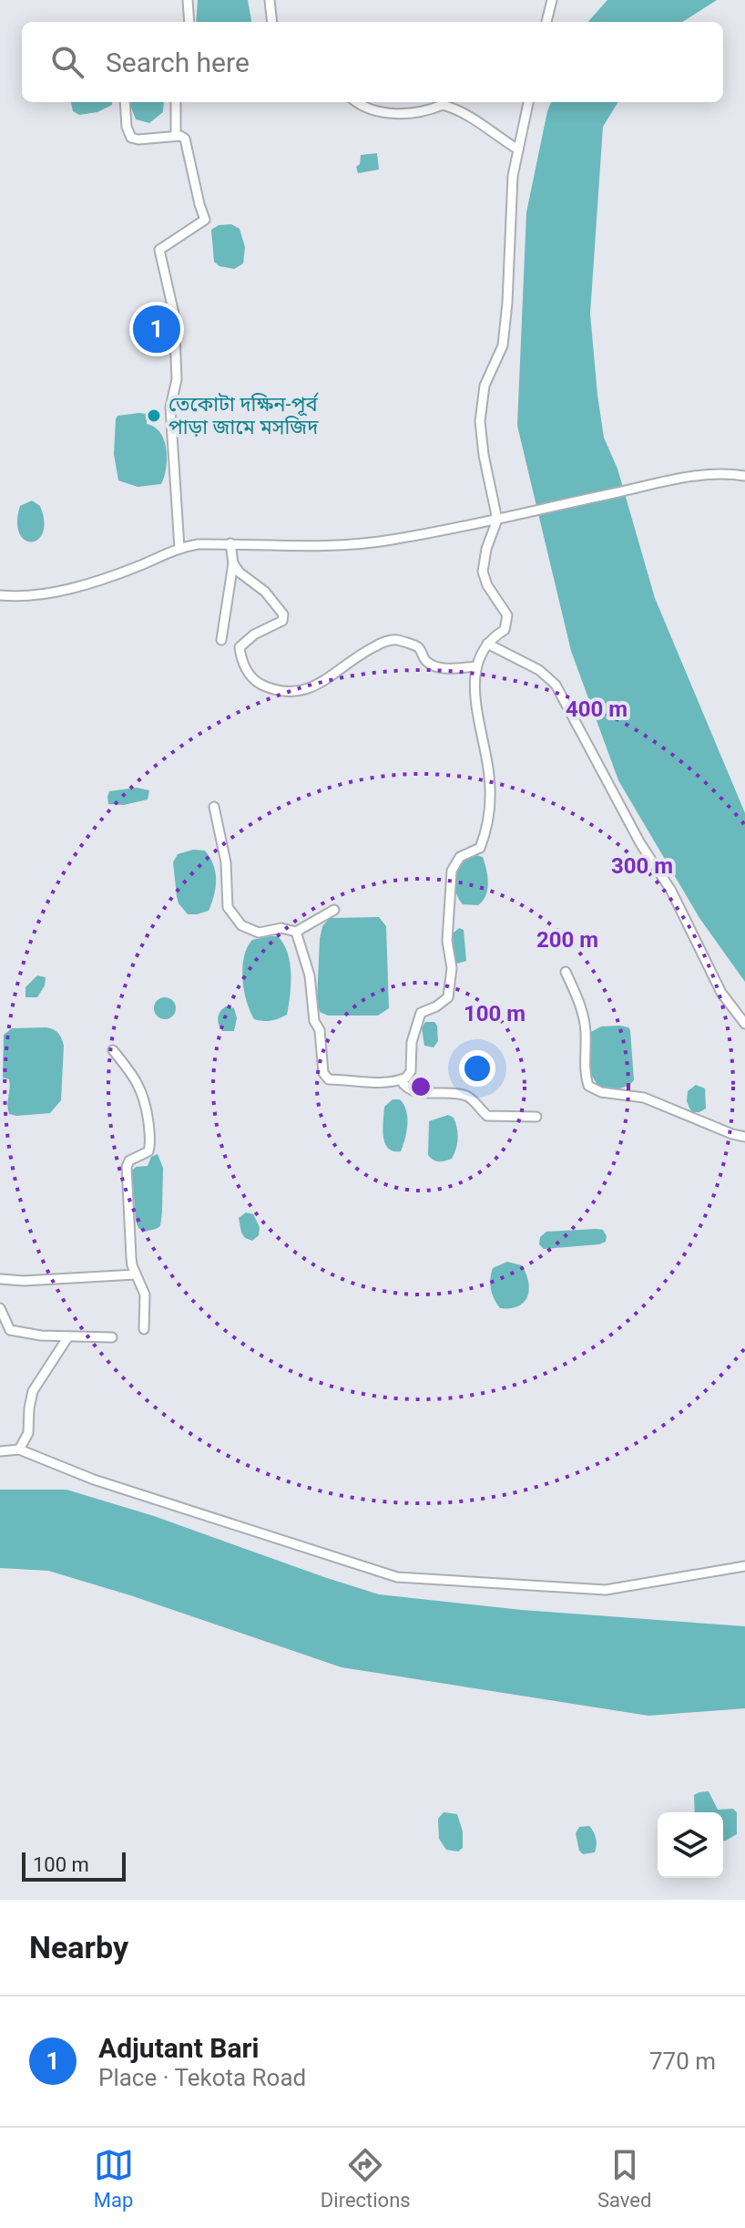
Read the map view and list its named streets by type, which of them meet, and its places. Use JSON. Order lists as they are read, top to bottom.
{
  "places": ["তেকোটা দক্ষিন-পূর্ব পাড়া জামে মসজিদ"],
  "scale_bar": "100 m",
  "page": {
    "search": "Search here",
    "pins": "1",
    "scale": "100 m",
    "heading": "Nearby",
    "list": [
      {
        "mark": "1",
        "name": "Adjutant Bari",
        "note": "Place · Tekota Road",
        "value": "770 m"
      }
    ],
    "nav": ["Map", "Directions", "Saved"]
  },
  "rings": [
    "400 m",
    "300 m",
    "200 m",
    "100 m"
  ]
}
